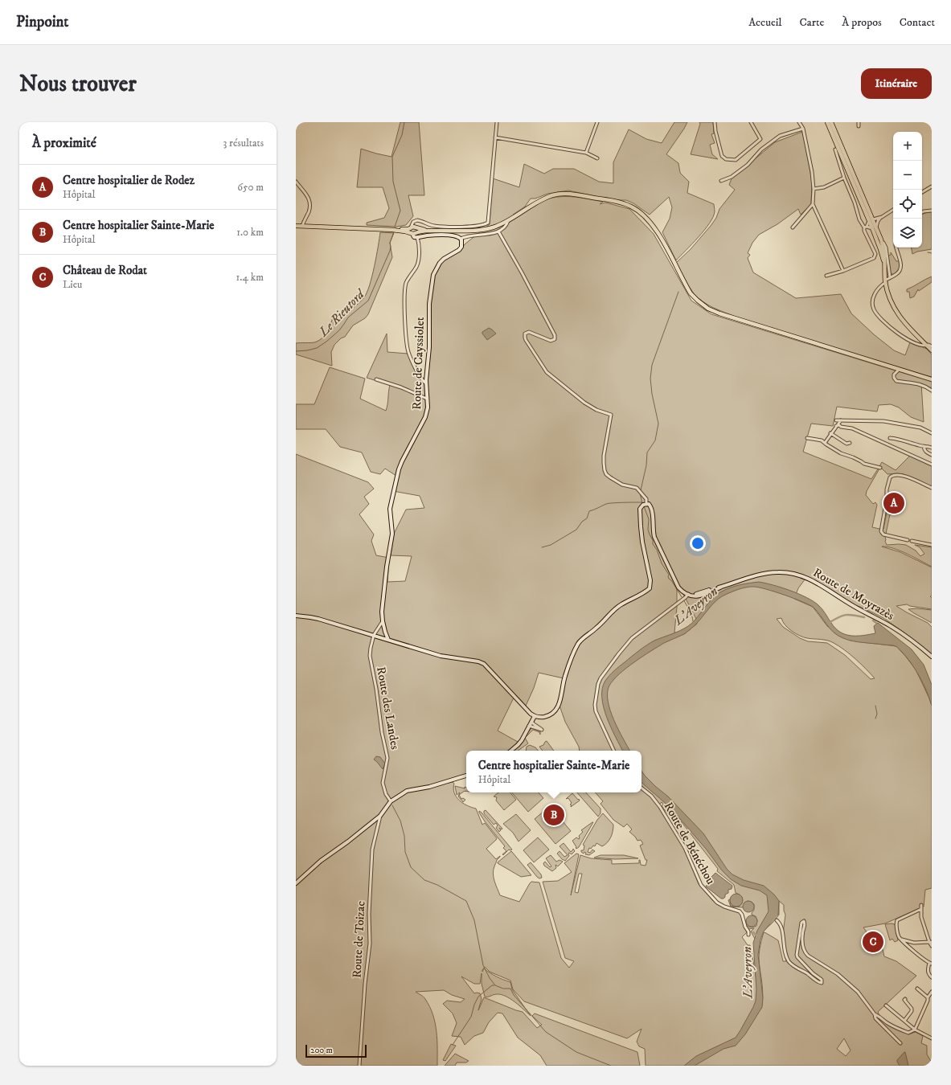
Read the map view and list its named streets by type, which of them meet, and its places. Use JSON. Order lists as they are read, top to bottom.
{
  "streets": {
    "street": [
      "Route de Cayssiolet",
      "Route de Moyrazès",
      "Route des Landes",
      "Route de Bénéchou",
      "Route de Toizac"
    ]
  },
  "water": ["Le Rieutord", "L'Aveyron"],
  "scale_bar": "200 m",
  "page": {
    "header": "Pinpoint",
    "nav": [
      "Accueil",
      "Carte",
      "À propos",
      "Contact"
    ],
    "buttons": "Itinéraire",
    "title": "Nous trouver",
    "heading": ["À proximité", "3 résultats"],
    "map_buttons": ["+", "−"],
    "list": [
      {
        "mark": "A",
        "name": "Centre hospitalier de Rodez",
        "note": "Hôpital",
        "value": "650 m"
      },
      {
        "mark": "B",
        "name": "Centre hospitalier Sainte-Marie",
        "note": "Hôpital",
        "value": "1.0 km"
      },
      {
        "mark": "C",
        "name": "Château de Rodat",
        "note": "Lieu",
        "value": "1.4 km"
      }
    ],
    "pins": ["A", "B", "C"],
    "popup": ["Centre hospitalier Sainte-Marie", "Hôpital"],
    "scale": "200 m"
  }
}
